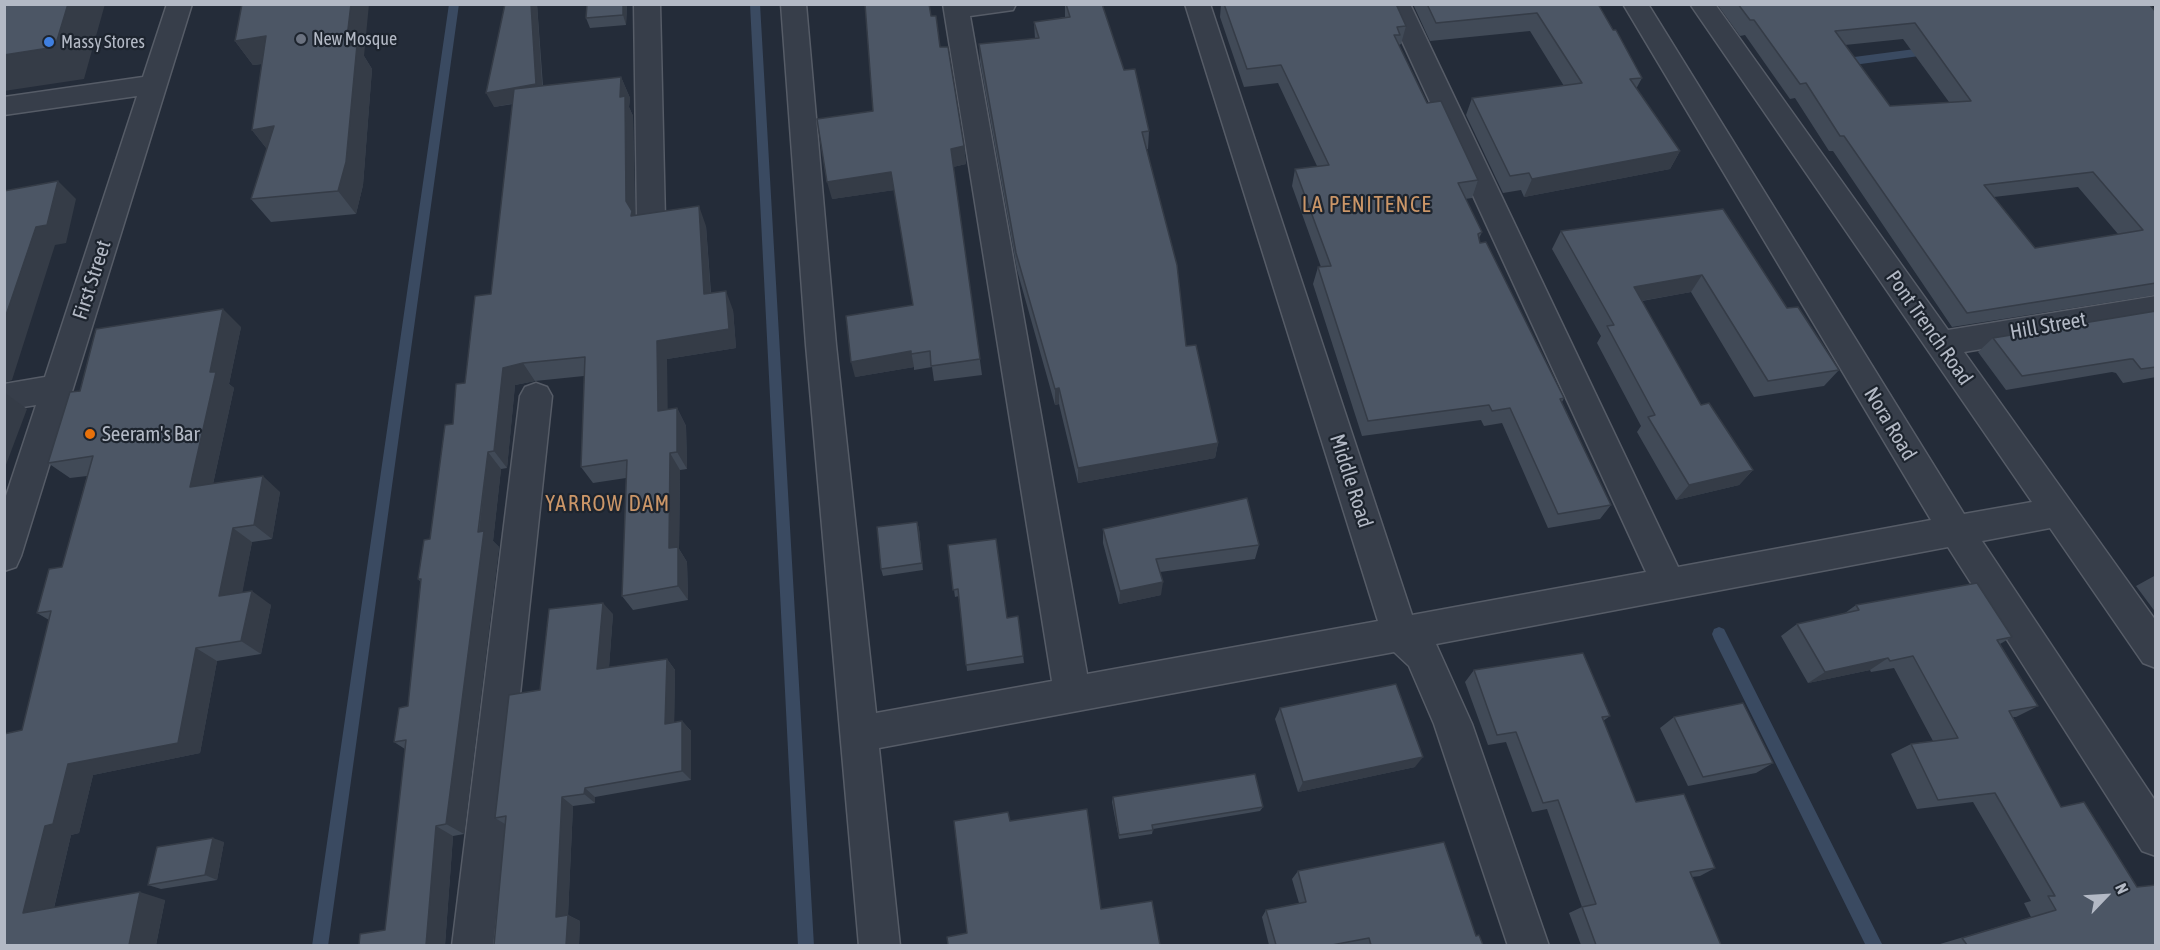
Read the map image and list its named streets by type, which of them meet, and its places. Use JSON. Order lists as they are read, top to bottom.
{
  "streets": {
    "street": [
      "First Street",
      "Hill Street",
      "Pont Trench Road",
      "Nora Road",
      "Middle Road"
    ]
  },
  "crossings": [
    ["Hill Street", "Pont Trench Road"]
  ],
  "districts": ["LA PENITENCE", "YARROW DAM"],
  "places": ["New Mosque", "Massy Stores", "Seeram's Bar"],
  "north": "top right"
}
